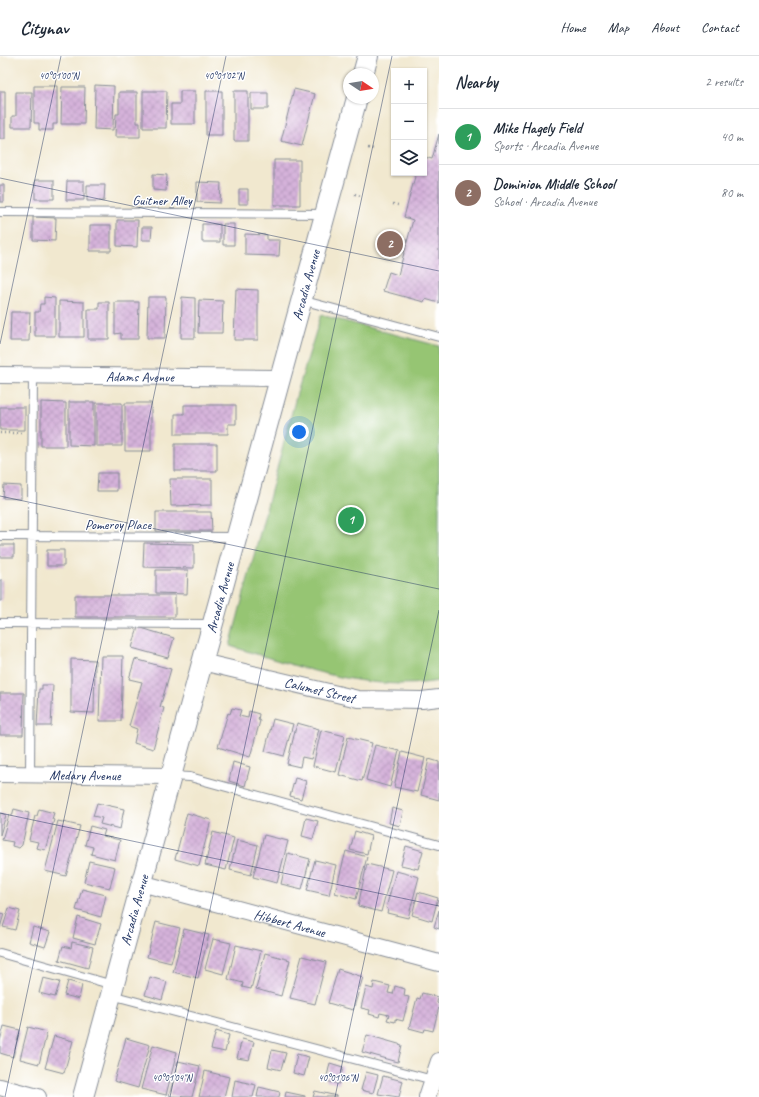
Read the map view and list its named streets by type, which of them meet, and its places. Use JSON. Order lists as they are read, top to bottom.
{
  "streets": {
    "street": [
      "Arcadia Avenue",
      "Adams Avenue",
      "Calumet Street",
      "Medary Avenue",
      "Hibbert Avenue"
    ],
    "lane": ["Guitner Alley", "Pomeroy Place"]
  },
  "crossings": [
    ["Guitner Alley", "Arcadia Avenue"],
    ["Arcadia Avenue", "Adams Avenue"],
    ["Arcadia Avenue", "Pomeroy Place"],
    ["Arcadia Avenue", "Calumet Street"],
    ["Arcadia Avenue", "Medary Avenue"],
    ["Arcadia Avenue", "Hibbert Avenue"]
  ],
  "north": "right",
  "page": {
    "header": "Citynav",
    "nav": [
      "Home",
      "Map",
      "About",
      "Contact"
    ],
    "heading": ["Nearby", "2 results"],
    "map_buttons": ["+", "−"],
    "list": [
      {
        "mark": "1",
        "name": "Mike Hagely Field",
        "note": "Sports · Arcadia Avenue",
        "value": "40 m"
      },
      {
        "mark": "2",
        "name": "Dominion Middle School",
        "note": "School · Arcadia Avenue",
        "value": "80 m"
      }
    ],
    "pins": ["2", "1"]
  },
  "coordinates": [
    "40°01'00\"N",
    "40°01'02\"N",
    "40°01'04\"N",
    "40°01'06\"N"
  ]
}
